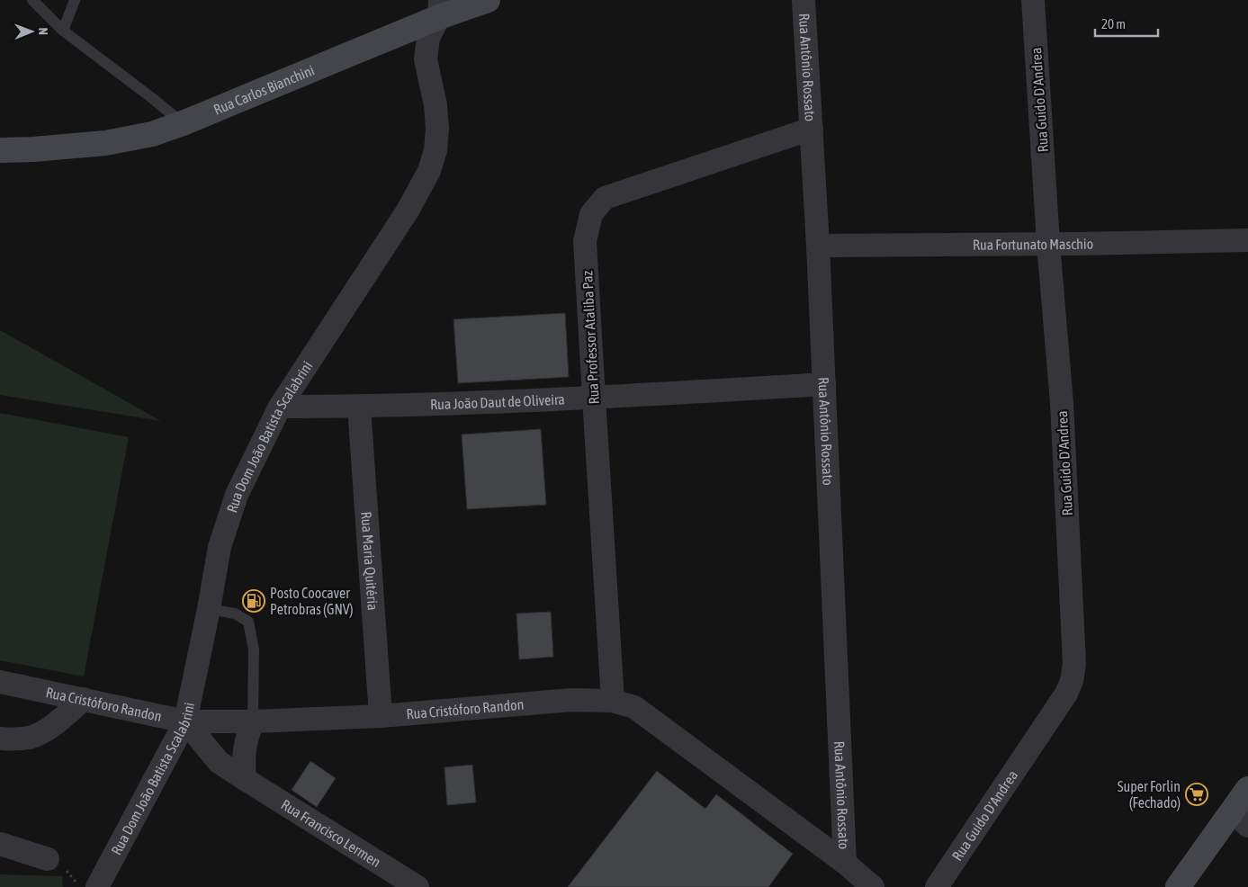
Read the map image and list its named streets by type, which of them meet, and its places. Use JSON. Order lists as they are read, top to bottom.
{
  "streets": {
    "main road": ["Rua Carlos Bianchini"],
    "street": [
      "Rua Antônio Rossato",
      "Rua Guido D'Andrea",
      "Rua Fortunato Maschio",
      "Rua Professor Ataliba Paz",
      "Rua João Daut de Oliveira",
      "Rua Dom João Batista Scalabrini",
      "Rua Maria Quitéria",
      "Rua Cristóforo Randon",
      "Rua Francisco Lermen"
    ]
  },
  "crossings": [
    ["Rua Antônio Rossato", "Rua Fortunato Maschio"],
    ["Rua Antônio Rossato", "Rua Professor Ataliba Paz"],
    ["Rua Antônio Rossato", "Rua João Daut de Oliveira"],
    ["Rua Antônio Rossato", "Rua Cristóforo Randon"],
    ["Rua Carlos Bianchini", "Rua Dom João Batista Scalabrini"],
    ["Rua Guido D'Andrea", "Rua Fortunato Maschio"],
    ["Rua Professor Ataliba Paz", "Rua João Daut de Oliveira"],
    ["Rua Professor Ataliba Paz", "Rua Cristóforo Randon"],
    ["Rua João Daut de Oliveira", "Rua Dom João Batista Scalabrini"],
    ["Rua João Daut de Oliveira", "Rua Maria Quitéria"],
    ["Rua Dom João Batista Scalabrini", "Rua Cristóforo Randon"],
    ["Rua Dom João Batista Scalabrini", "Rua Francisco Lermen"],
    ["Rua Maria Quitéria", "Rua Cristóforo Randon"],
    ["Rua Cristóforo Randon", "Rua Francisco Lermen"]
  ],
  "places": {
    "fuel station": ["Posto Coocaver Petrobras (GNV)"],
    "supermarket": ["Super Forlin (Fechado)"]
  },
  "scale_bar": "20 m",
  "north": "right"
}
